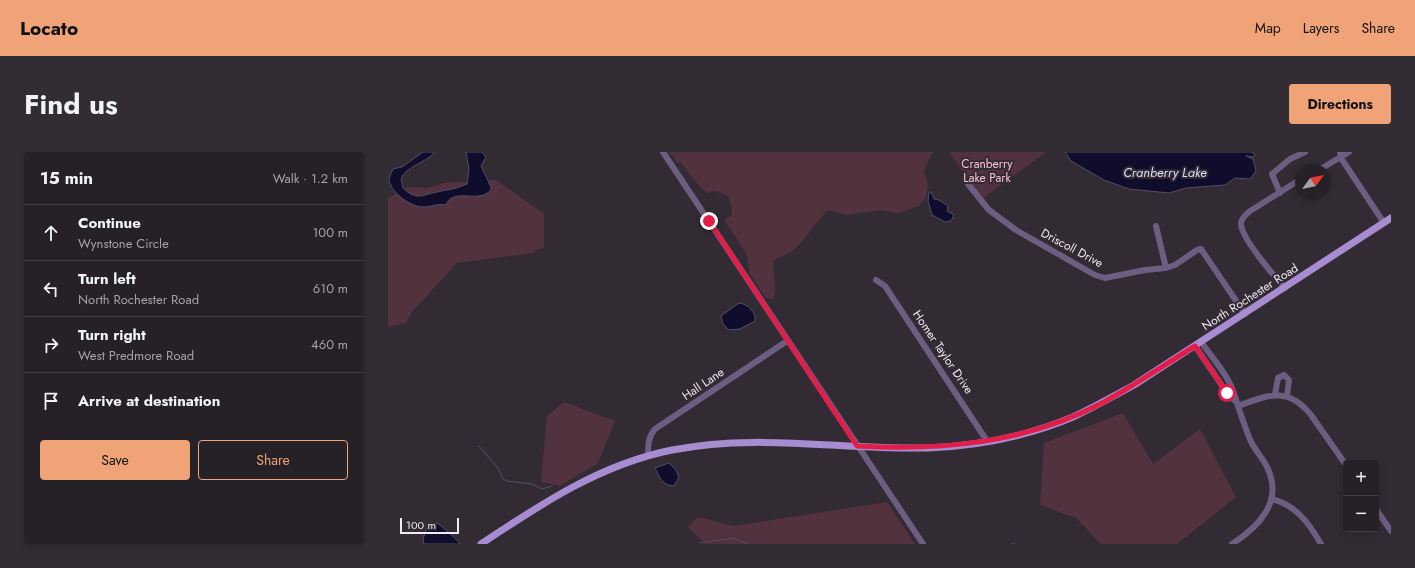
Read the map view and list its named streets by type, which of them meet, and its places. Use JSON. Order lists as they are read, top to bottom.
{
  "streets": {
    "main road": ["North Rochester Road"],
    "street": ["Driscoll Drive", "Homer Taylor Drive", "Hall Lane"]
  },
  "crossings": [
    ["Driscoll Drive", "North Rochester Road"],
    ["North Rochester Road", "Homer Taylor Drive"],
    ["North Rochester Road", "Hall Lane"]
  ],
  "water": ["Cranberry Lake"],
  "parks": ["Cranberry Lake Park"],
  "scale_bar": "100 m",
  "north": "top right",
  "page": {
    "header": "Locato",
    "nav": ["Map", "Layers", "Share"],
    "title": "Find us",
    "buttons": [
      "Directions",
      ["Save", "Share"]
    ],
    "heading": ["15 min", "Walk · 1.2 km"],
    "list": [
      ["Continue", "Wynstone Circle", "100 m"],
      ["Turn left", "North Rochester Road", "610 m"],
      ["Turn right", "West Predmore Road", "460 m"],
      "Arrive at destination"
    ],
    "map_buttons": ["+", "−"],
    "scale": "100 m"
  }
}
